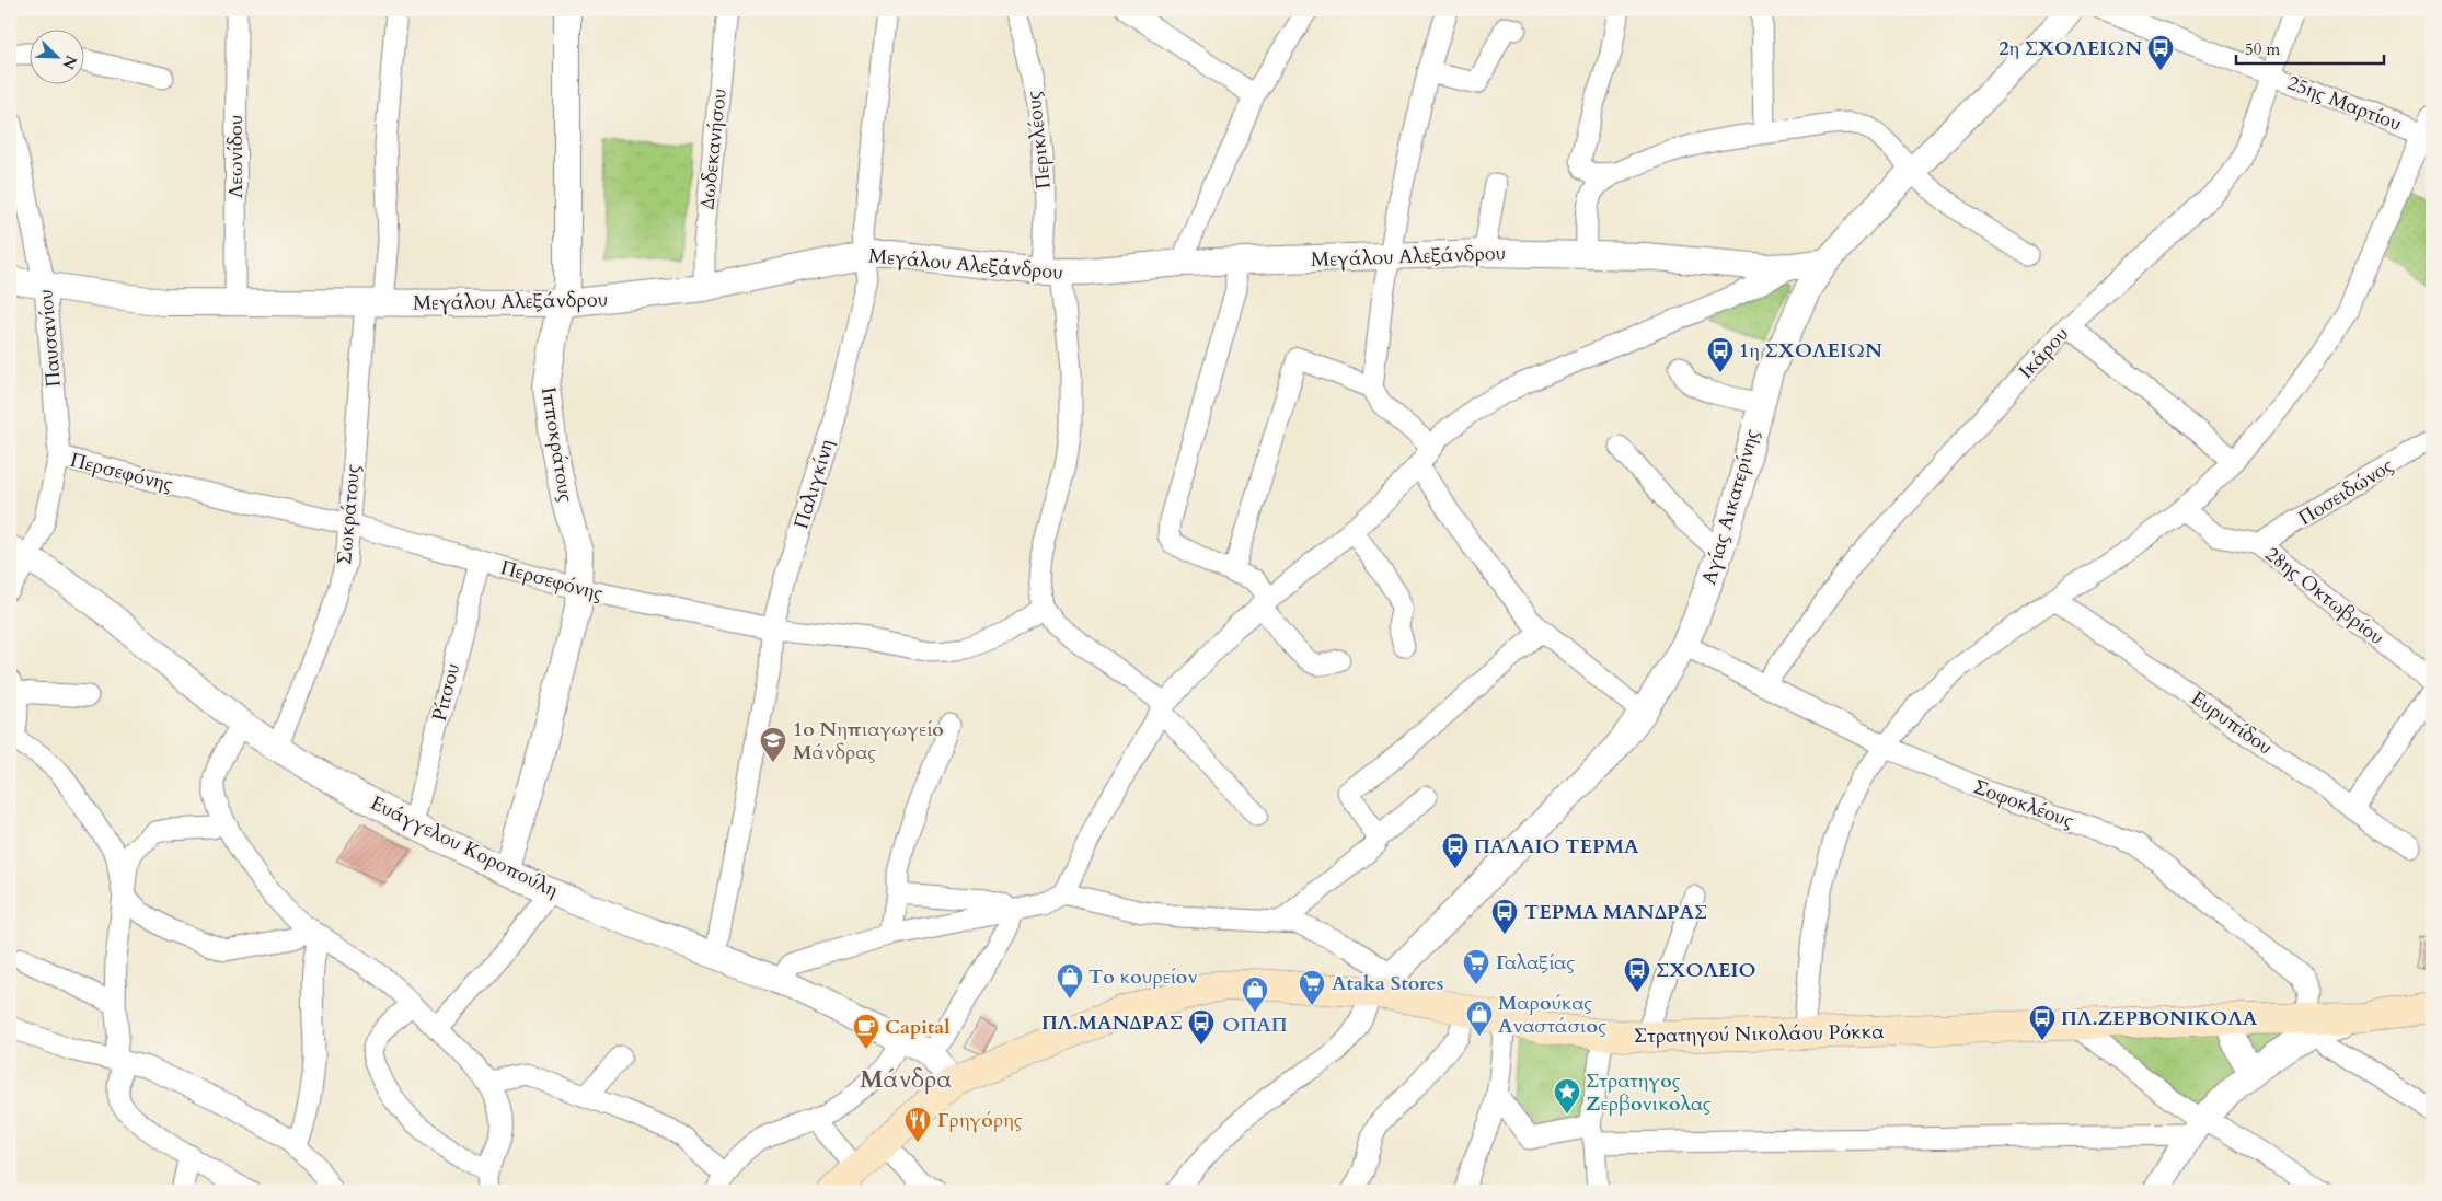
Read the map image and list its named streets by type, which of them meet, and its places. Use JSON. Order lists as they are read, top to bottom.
{
  "streets": {
    "main road": ["Στρατηγού Νικολάου Ρόκκα"],
    "street": [
      "25ης Μαρτίου",
      "Περικλέους",
      "Δωδεκανήσου",
      "Λεωνίδου",
      "Μεγάλου Αλεξάνδρου",
      "Παυσανίου",
      "Ικάρου",
      "Ιπποκράτους",
      "Περσεφόνης",
      "Παλιγκίνη",
      "Ποσειδώνος",
      "Αγίας Αικατερίνης",
      "Σωκράτους",
      "28ης Οκτωβρίου",
      "Ρίτσου",
      "Ευρυπίδου",
      "Σοφοκλέους",
      "Ευάγγελου Κοροπούλη"
    ]
  },
  "crossings": [
    ["25ης Μαρτίου", "Ικάρου"],
    ["Περικλέους", "Μεγάλου Αλεξάνδρου"],
    ["Περικλέους", "Περσεφόνης"],
    ["Δωδεκανήσου", "Μεγάλου Αλεξάνδρου"],
    ["Λεωνίδου", "Μεγάλου Αλεξάνδρου"],
    ["Μεγάλου Αλεξάνδρου", "Παυσανίου"],
    ["Μεγάλου Αλεξάνδρου", "Ιπποκράτους"],
    ["Μεγάλου Αλεξάνδρου", "Παλιγκίνη"],
    ["Μεγάλου Αλεξάνδρου", "Αγίας Αικατερίνης"],
    ["Μεγάλου Αλεξάνδρου", "Σωκράτους"],
    ["Παυσανίου", "Περσεφόνης"],
    ["Παυσανίου", "Ευάγγελου Κοροπούλη"],
    ["Ικάρου", "Σοφοκλέους"],
    ["Ιπποκράτους", "Περσεφόνης"],
    ["Ιπποκράτους", "Ευάγγελου Κοροπούλη"],
    ["Περσεφόνης", "Παλιγκίνη"],
    ["Περσεφόνης", "Σωκράτους"],
    ["Περσεφόνης", "Ρίτσου"],
    ["Παλιγκίνη", "Ευάγγελου Κοροπούλη"],
    ["Ποσειδώνος", "28ης Οκτωβρίου"],
    ["Αγίας Αικατερίνης", "Σοφοκλέους"],
    ["Αγίας Αικατερίνης", "Στρατηγού Νικολάου Ρόκκα"],
    ["Σωκράτους", "Ευάγγελου Κοροπούλη"],
    ["Ρίτσου", "Ευάγγελου Κοροπούλη"],
    ["Σοφοκλέους", "Στρατηγού Νικολάου Ρόκκα"],
    ["Ευάγγελου Κοροπούλη", "Στρατηγού Νικολάου Ρόκκα"]
  ],
  "districts": ["Μάνδρα"],
  "places": {
    "bus stop": [
      "2η ΣΧΟΛΕΙΩΝ",
      "1η ΣΧΟΛΕΙΩΝ",
      "ΠΑΛΑΙΟ ΤΕΡΜΑ",
      "ΤΕΡΜΑ ΜΑΝΔΡΑΣ",
      "ΣΧΟΛΕΙΟ",
      "ΠΛ.ΖΕΡΒΟΝΙΚΟΛΑ",
      "ΠΛ.ΜΑΝΔΡΑΣ"
    ],
    "school or university": ["1ο Νηπιαγωγείο Μάνδρας"],
    "supermarket": ["Γαλαξίας", "Ataka Stores"],
    "shop": ["Το κουρείον", "ΟΠΑΠ", "Μαρούκας Αναστάσιος"],
    "cafe": ["Capital"],
    "place": ["Στρατηγος Ζερβονικολας"],
    "restaurant": ["Γρηγόρης"]
  },
  "scale_bar": "50 m",
  "north": "bottom right"
}
